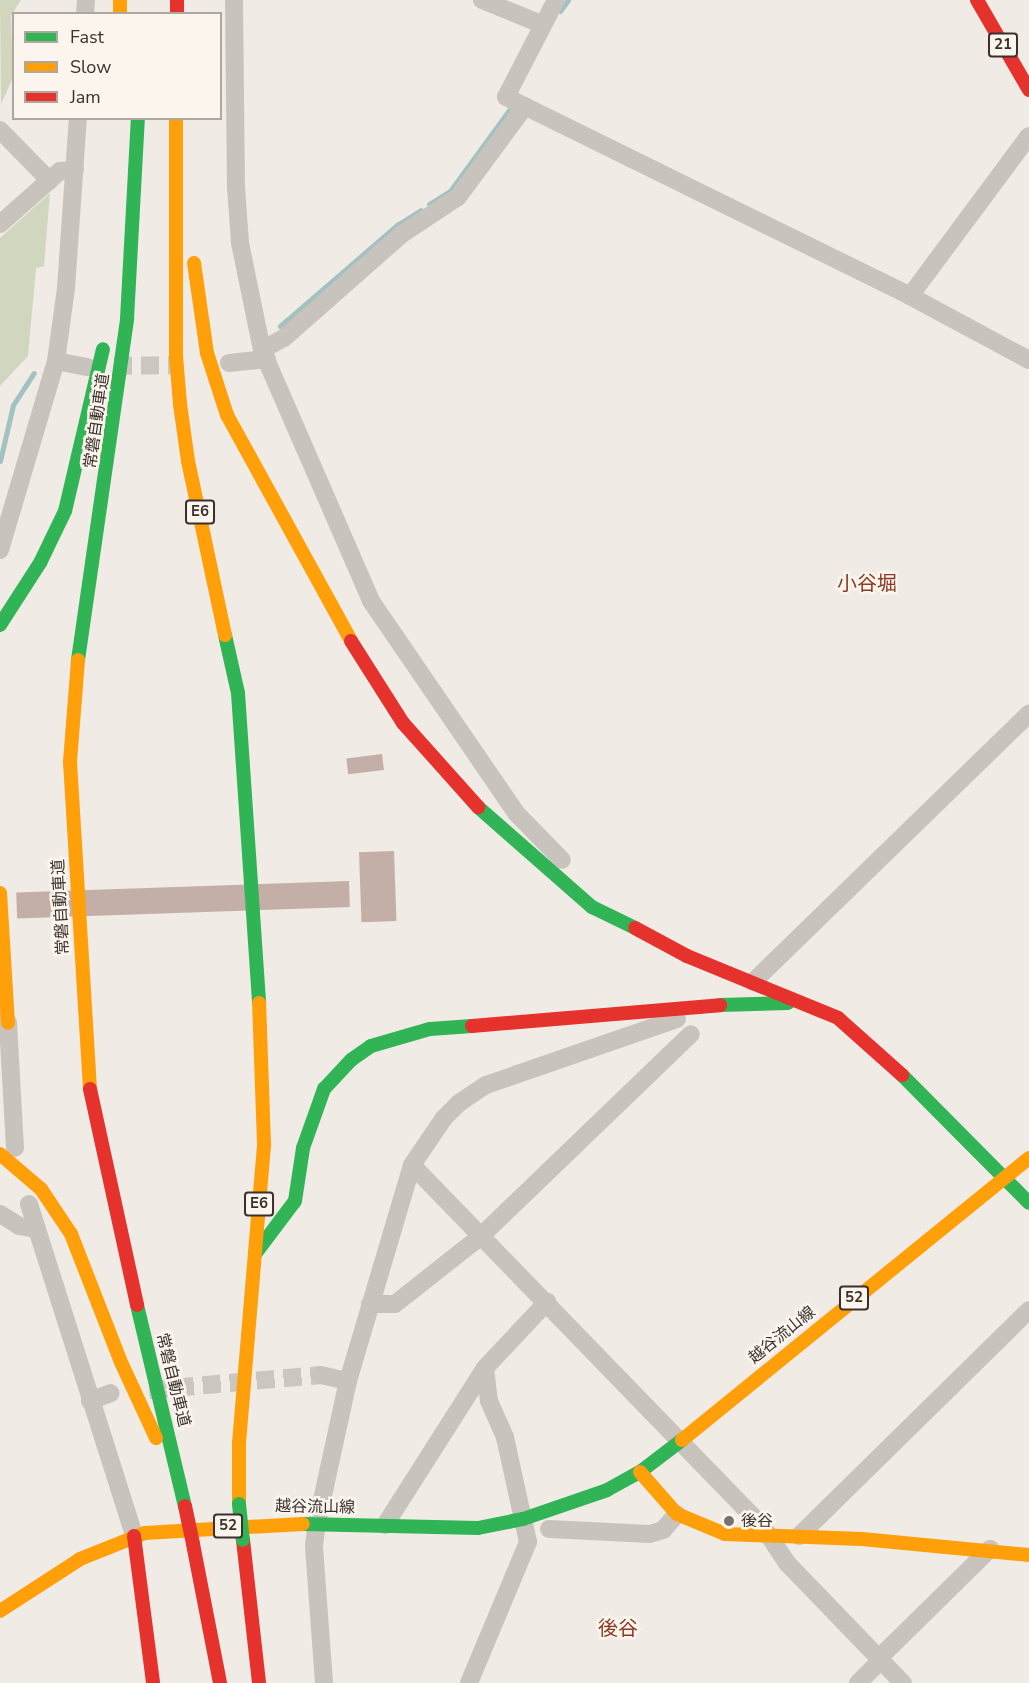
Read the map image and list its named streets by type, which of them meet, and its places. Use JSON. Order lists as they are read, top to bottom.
{
  "streets": {
    "main road": [
      "21",
      "常磐自動車道",
      "E6",
      "52",
      "越谷流山線"
    ]
  },
  "districts": ["小谷堀", "後谷"],
  "places": ["後谷"],
  "legend": ["Fast", "Slow", "Jam"]
}
